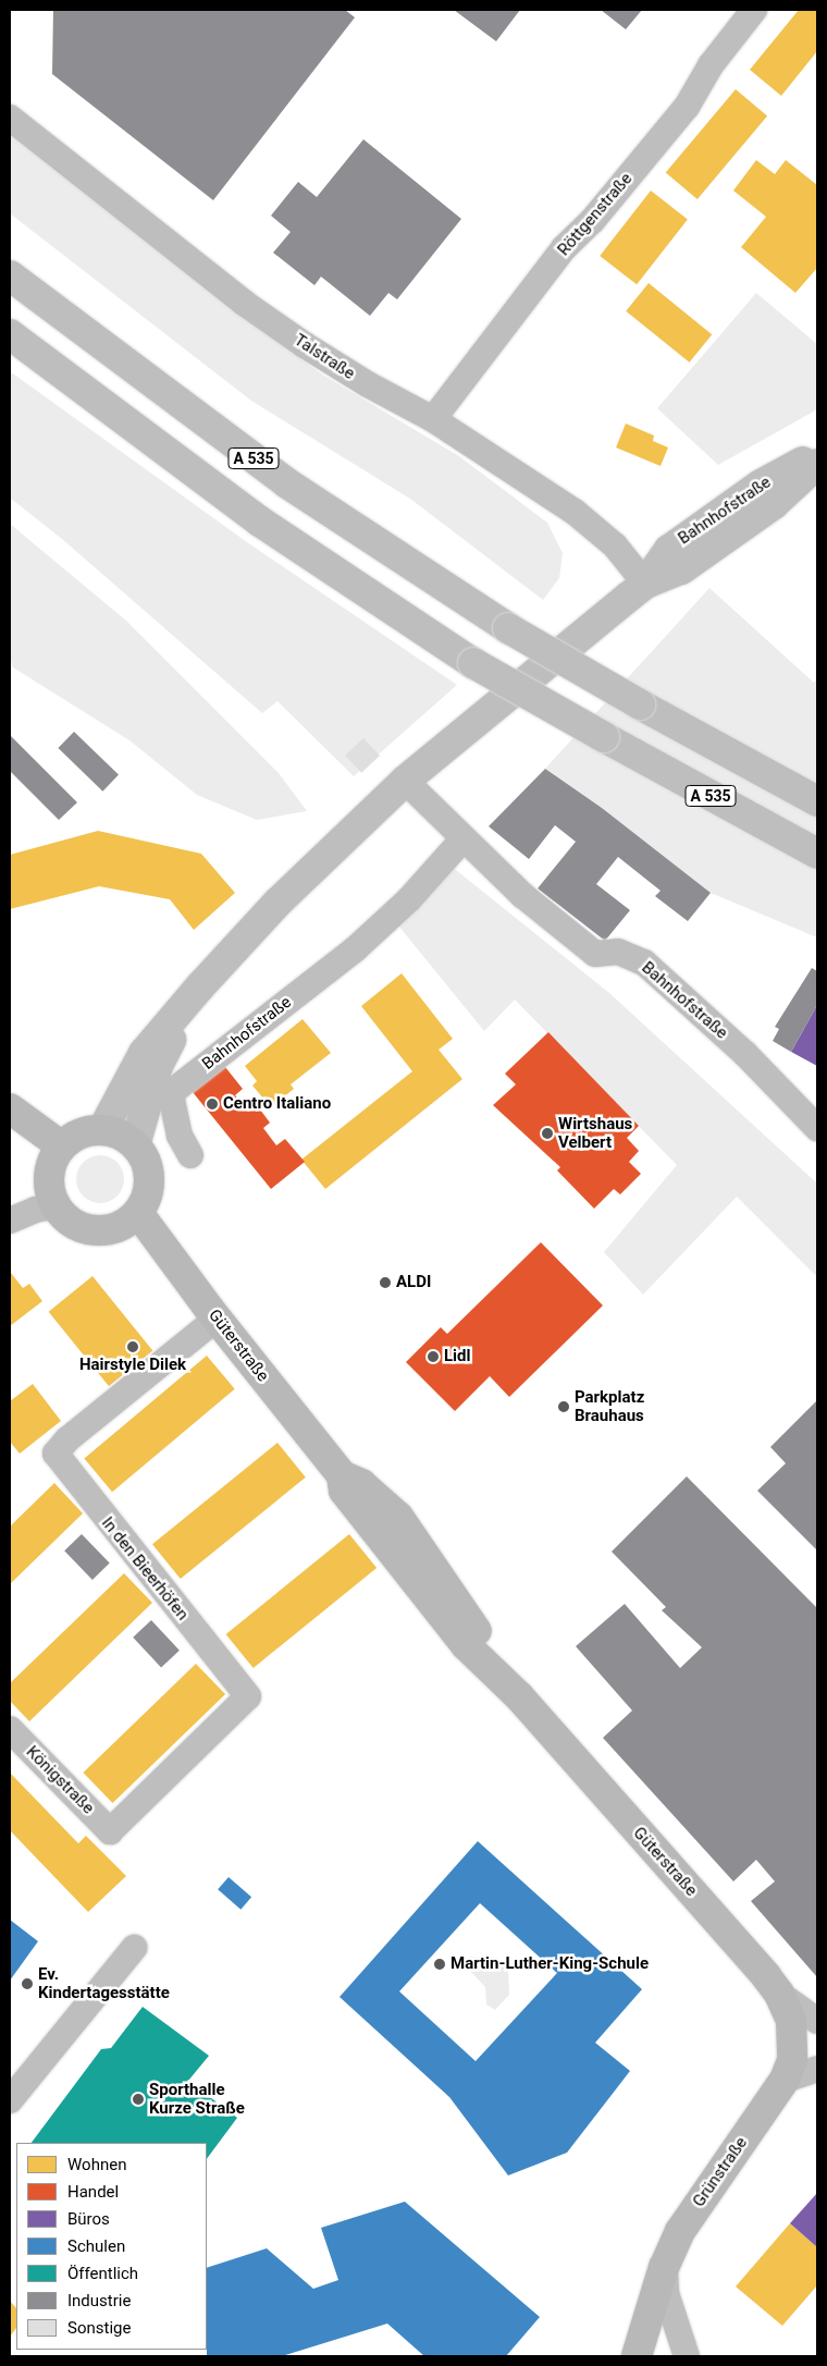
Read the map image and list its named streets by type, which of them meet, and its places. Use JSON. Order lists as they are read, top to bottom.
{
  "streets": {
    "main road": [
      "A 535",
      "Bahnhofstraße",
      "Güterstraße",
      "Grünstraße"
    ],
    "street": [
      "Röttgenstraße",
      "Talstraße",
      "In den Bieerhöfen",
      "Königstraße"
    ]
  },
  "crossings": [
    ["Röttgenstraße", "Talstraße"],
    ["Talstraße", "Bahnhofstraße"],
    ["Bahnhofstraße", "Güterstraße"],
    ["Güterstraße", "In den Bieerhöfen"],
    ["Güterstraße", "Grünstraße"],
    ["In den Bieerhöfen", "Königstraße"]
  ],
  "places": [
    "Centro Italiano",
    "Wirtshaus Velbert",
    "ALDI",
    "Hairstyle Dilek",
    "Lidl",
    "Parkplatz Brauhaus",
    "Martin-Luther-King-Schule",
    "Ev. Kindertagesstätte",
    "Sporthalle Kurze Straße"
  ],
  "legend": [
    "Wohnen",
    "Handel",
    "Büros",
    "Schulen",
    "Öffentlich",
    "Industrie",
    "Sonstige"
  ]
}
